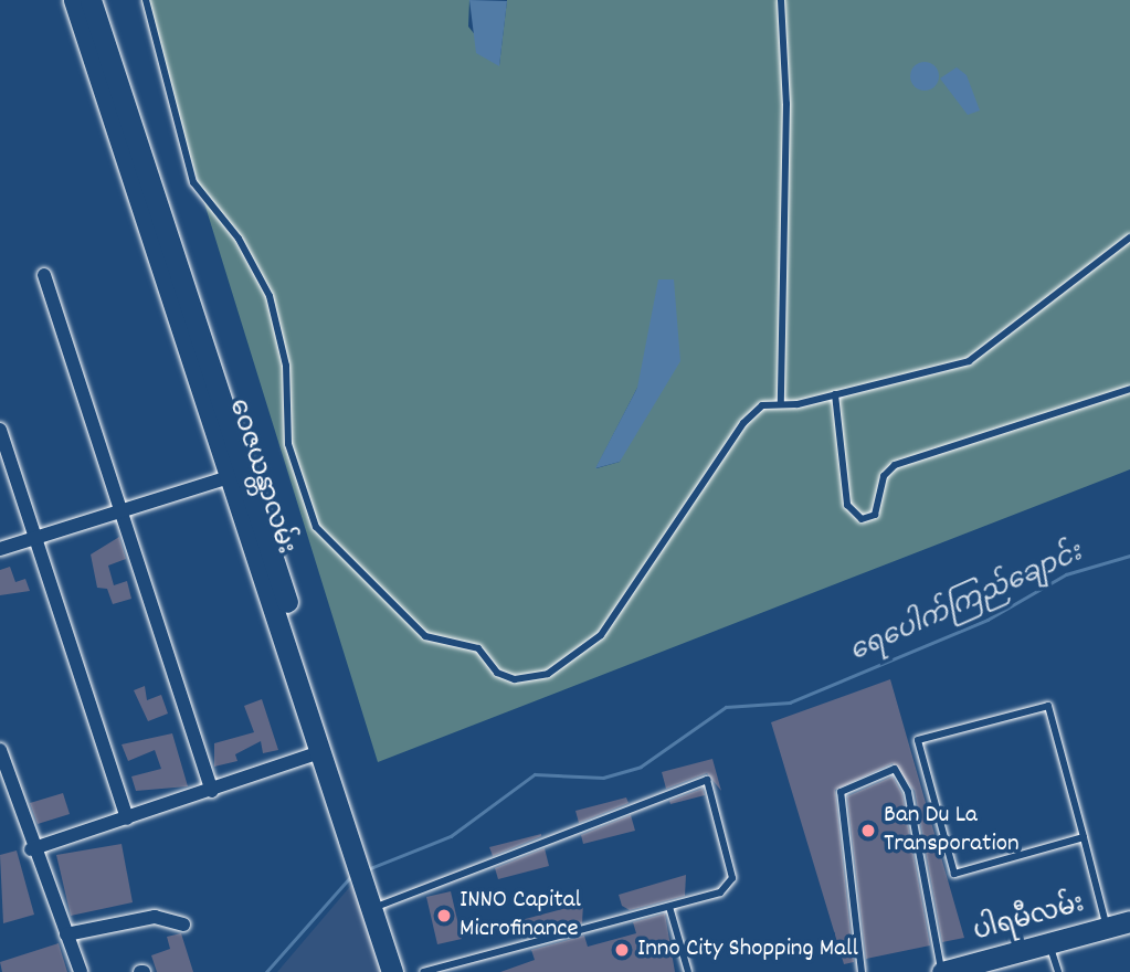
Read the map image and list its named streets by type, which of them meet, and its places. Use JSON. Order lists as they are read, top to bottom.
{
  "streets": {
    "main road": ["ဝေဇယန္တာလမ်း", "ပါရမီလမ်း"]
  },
  "water": ["ရေပေါက်ကြည်ချောင်း"],
  "places": ["Ban Du La Transporation", "INNO Capital Microfinance", "Inno City Shopping Mall"]
}
